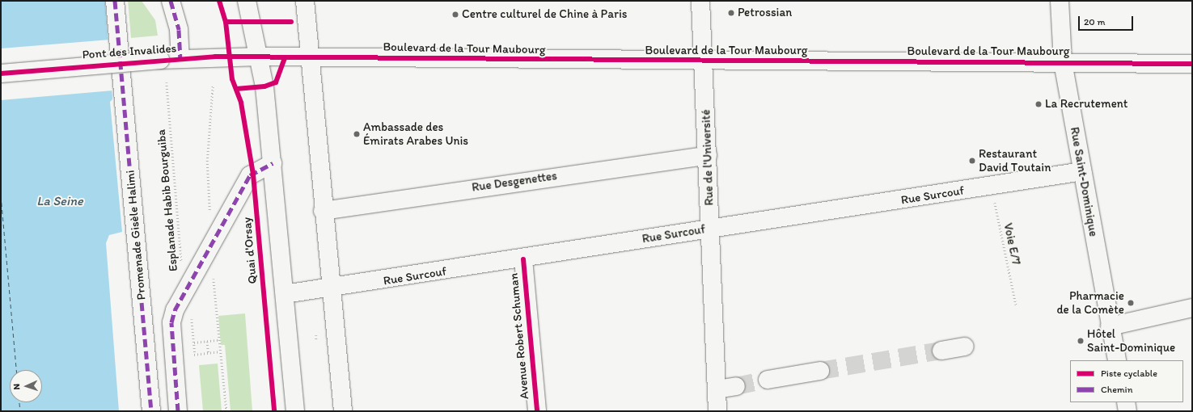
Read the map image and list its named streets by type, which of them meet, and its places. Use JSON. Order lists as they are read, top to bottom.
{
  "streets": {
    "street": [
      "Boulevard de la Tour Maubourg",
      "Pont des Invalides",
      "Rue de l'Université",
      "Rue Desgenettes",
      "Rue Saint-Dominique",
      "Rue Surcouf",
      "Promenade Gisèle Halimi",
      "Avenue Robert Schuman"
    ],
    "path": ["Esplanade Habib Bourguiba", "Voie E/7"],
    "cycle path": ["Quai d'Orsay"]
  },
  "crossings": [
    ["Boulevard de la Tour Maubourg", "Pont des Invalides"],
    ["Boulevard de la Tour Maubourg", "Rue de l'Université"],
    ["Boulevard de la Tour Maubourg", "Rue Saint-Dominique"],
    ["Rue de l'Université", "Rue Desgenettes"],
    ["Rue de l'Université", "Rue Surcouf"],
    ["Rue Saint-Dominique", "Rue Surcouf"],
    ["Rue Surcouf", "Voie E/7"],
    ["Rue Surcouf", "Avenue Robert Schuman"]
  ],
  "water": ["La Seine"],
  "places": [
    "Petrossian",
    "Centre culturel de Chine à Paris",
    "La Recrutement",
    "Ambassade des Émirats Arabes Unis",
    "Restaurant David Toutain",
    "Pharmacie de la Comète",
    "Hôtel Saint-Dominique"
  ],
  "legend": ["Piste cyclable", "Chemin"],
  "scale_bar": "20 m",
  "north": "left"
}
